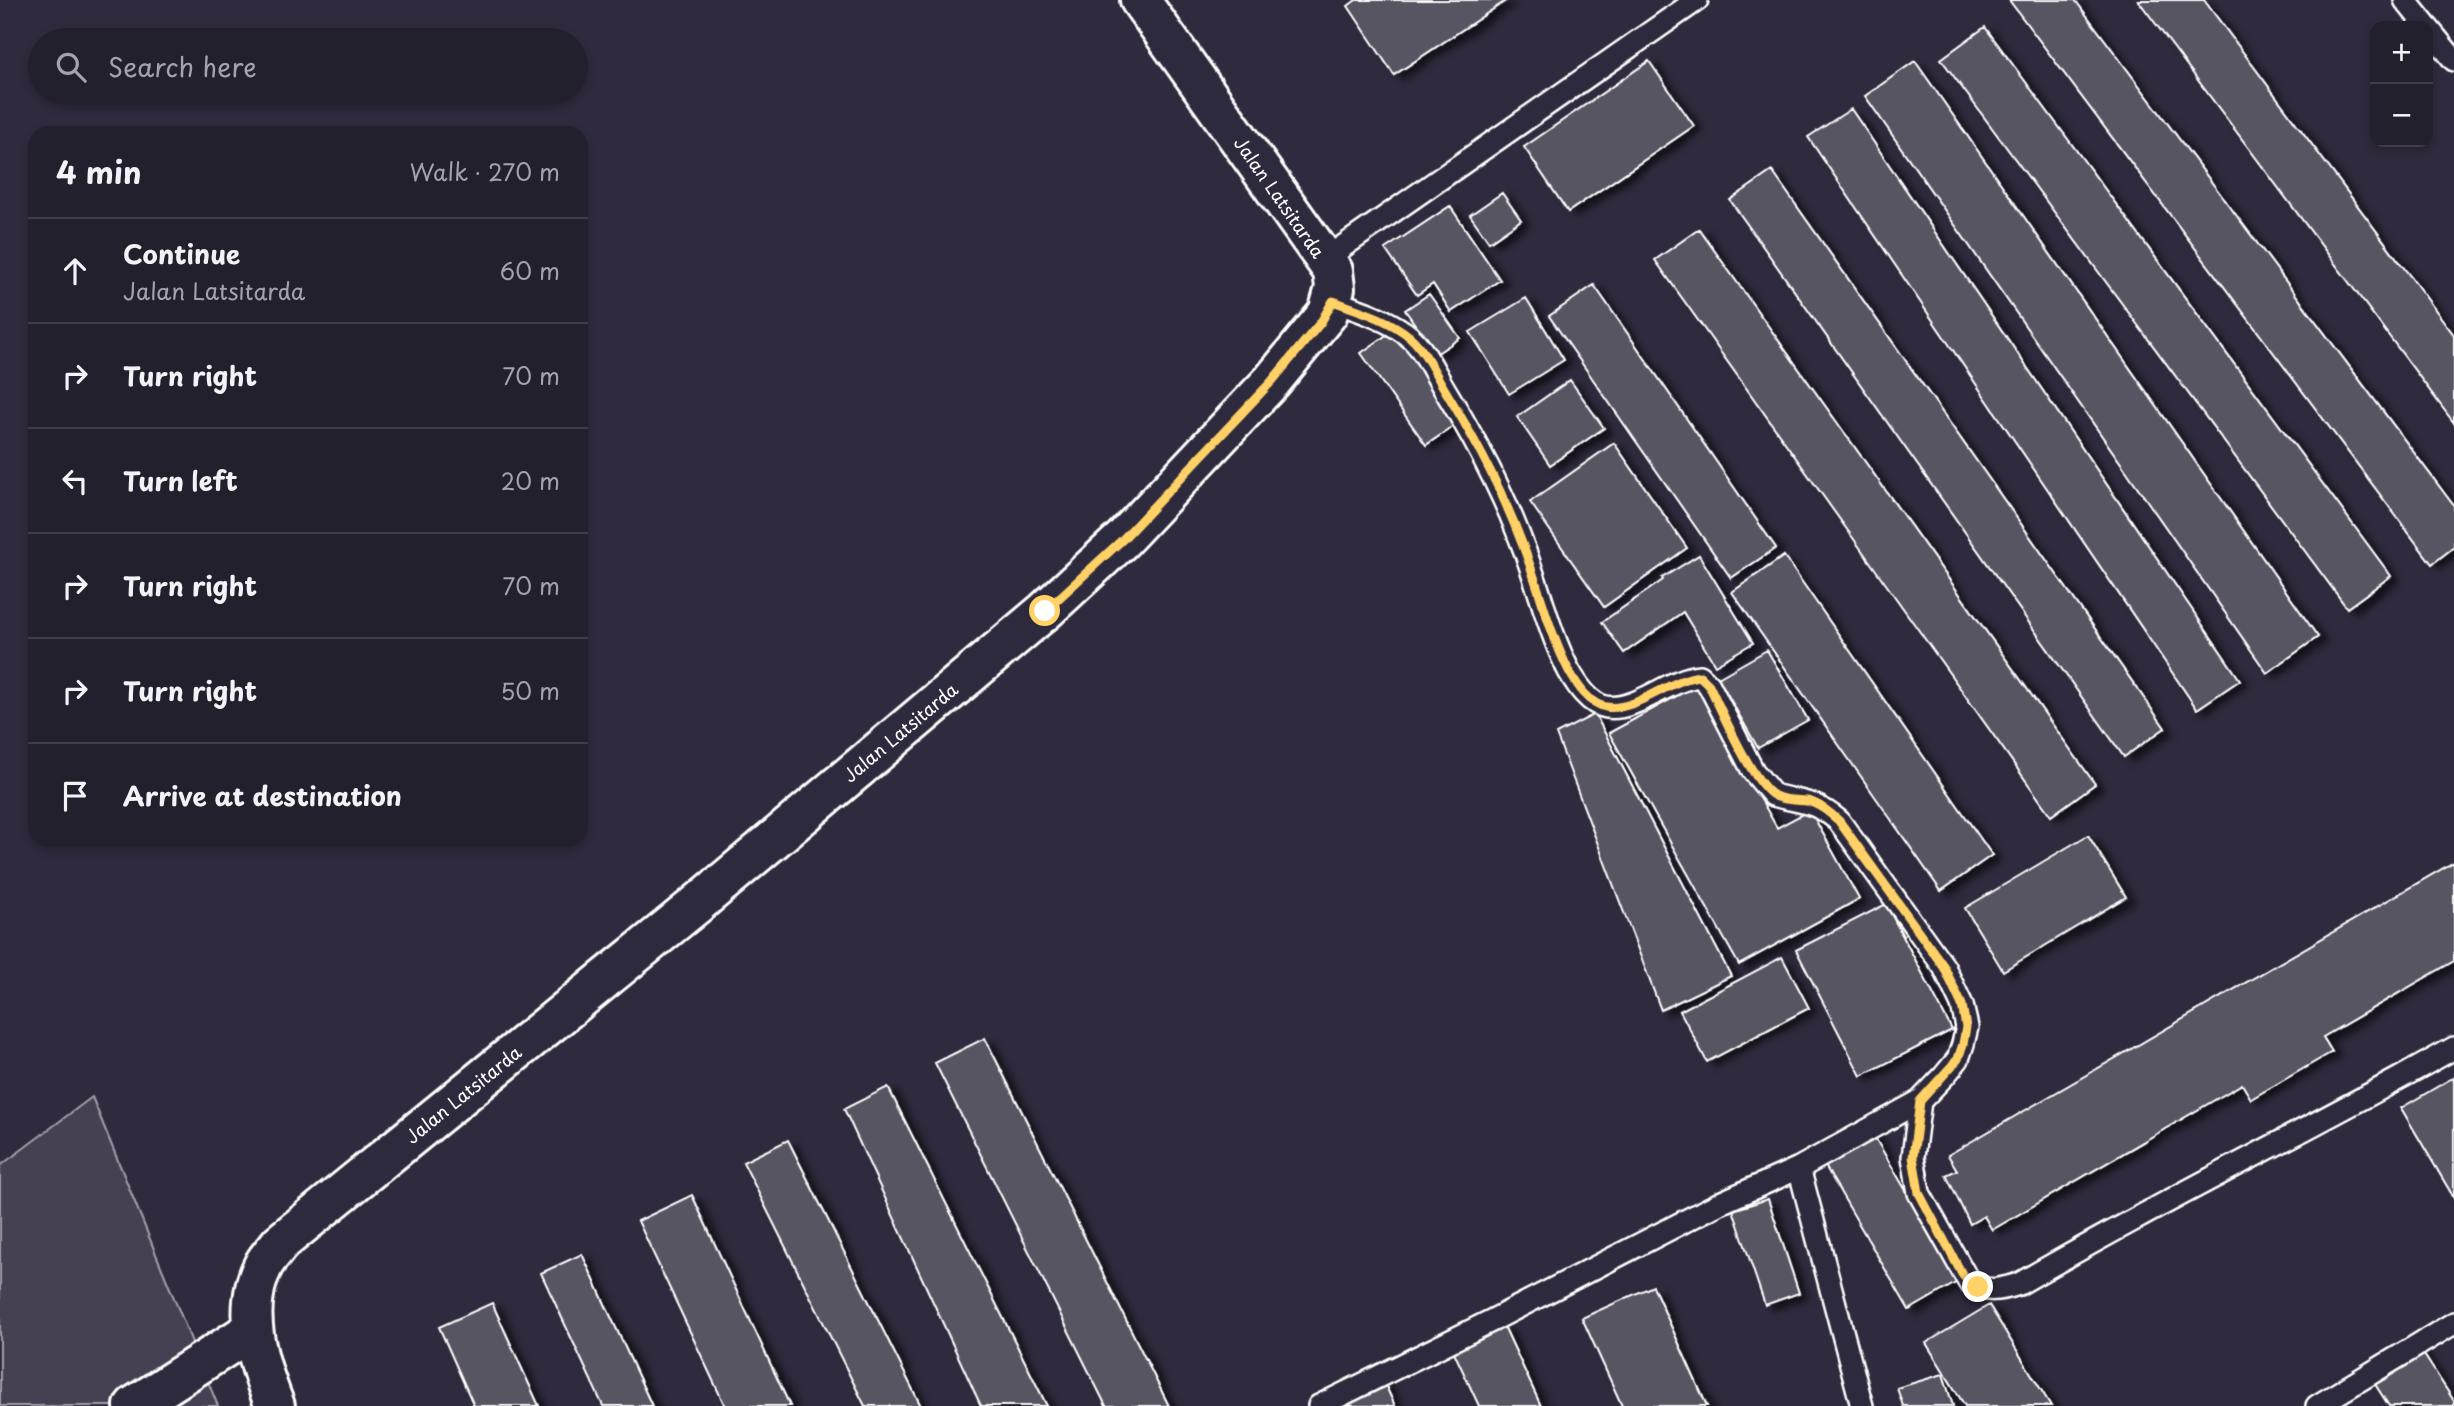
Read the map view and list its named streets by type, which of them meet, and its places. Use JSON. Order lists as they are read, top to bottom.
{
  "streets": {
    "street": ["Jalan Latsitarda"]
  },
  "page": {
    "map_buttons": ["+", "−"],
    "search": "Search here",
    "heading": ["4 min", "Walk · 270 m"],
    "list": [
      ["Continue", "Jalan Latsitarda", "60 m"],
      ["Turn right", "70 m"],
      ["Turn left", "20 m"],
      ["Turn right", "70 m"],
      ["Turn right", "50 m"],
      "Arrive at destination"
    ]
  }
}
